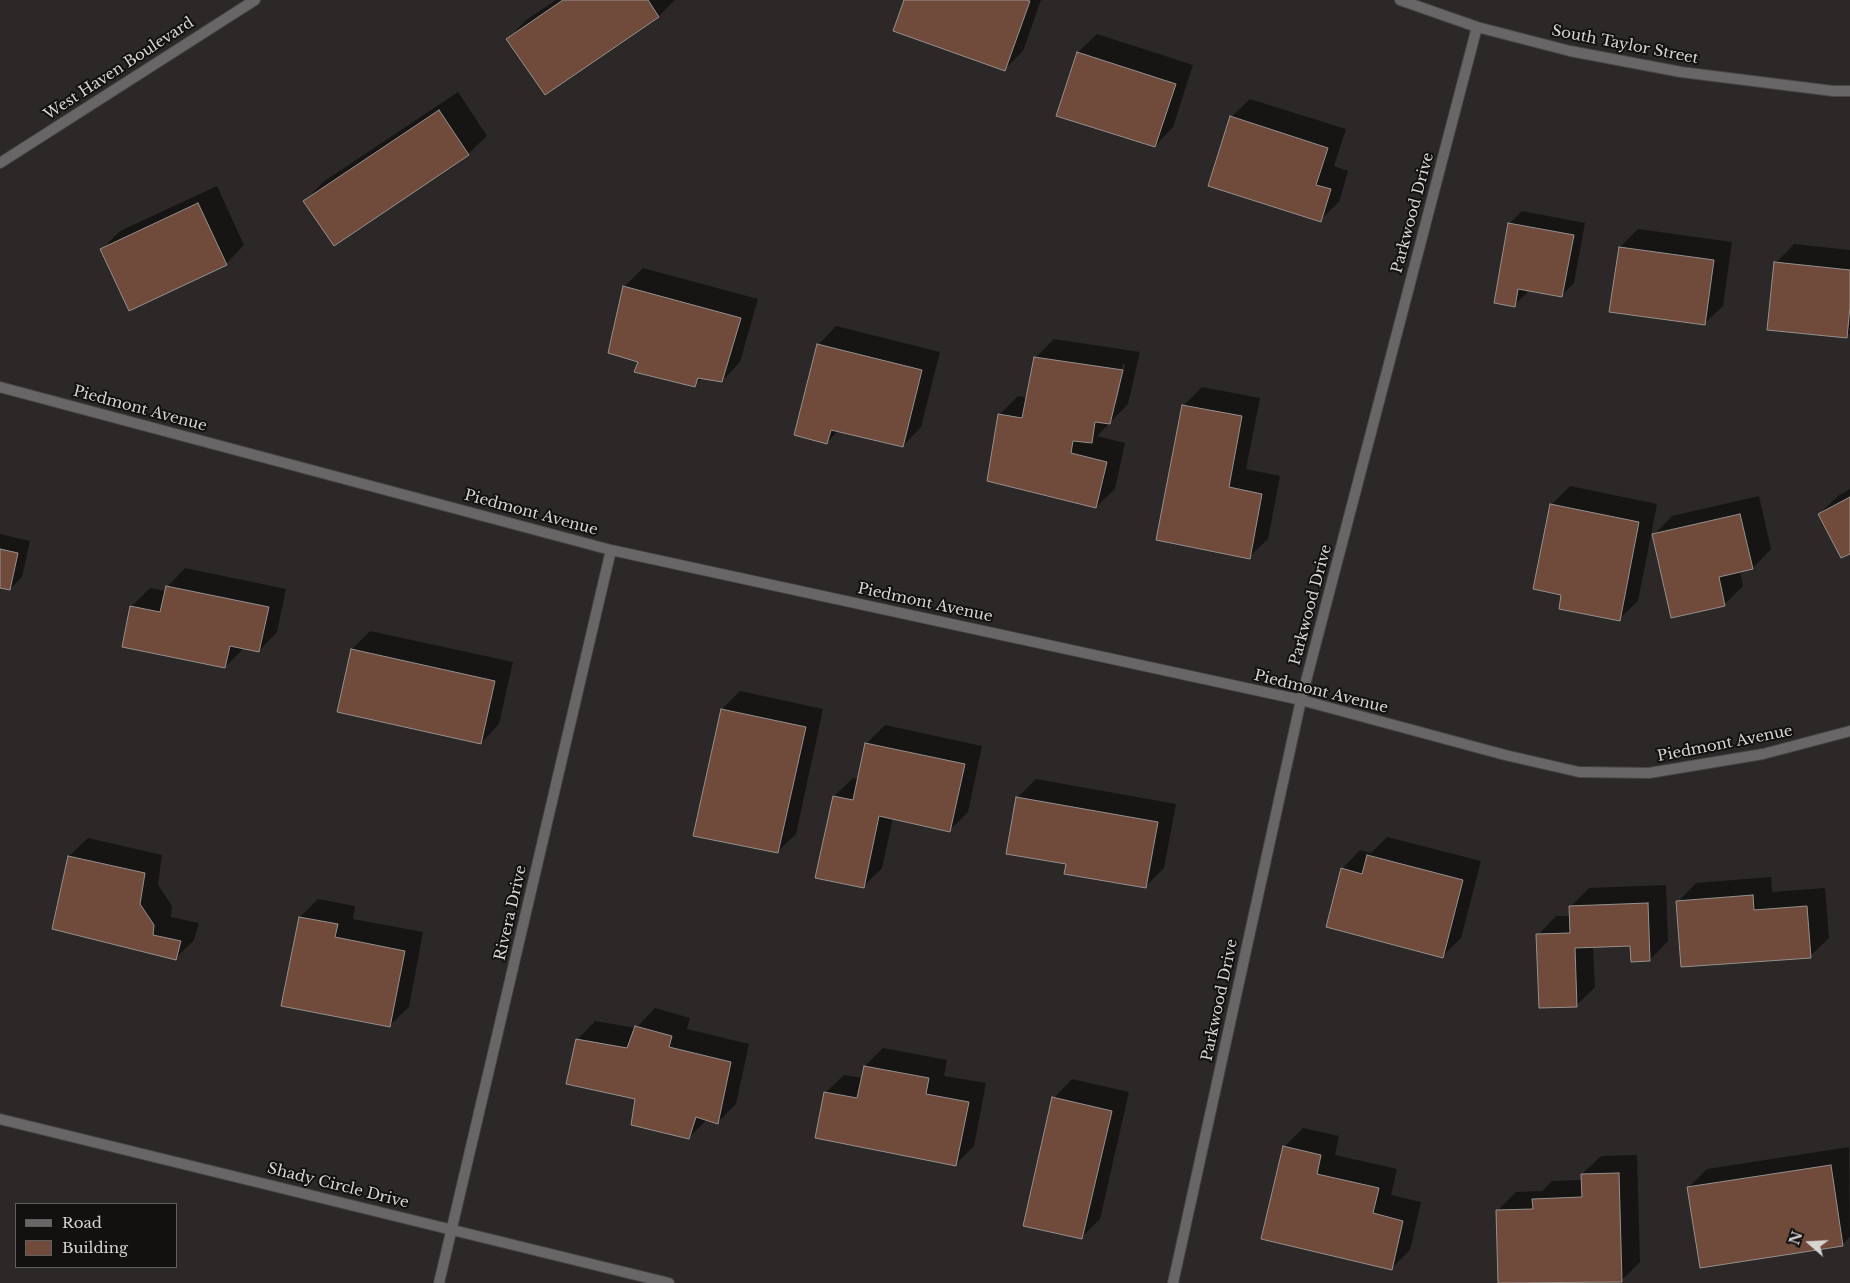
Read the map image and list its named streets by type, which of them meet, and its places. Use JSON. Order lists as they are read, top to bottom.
{
  "streets": {
    "street": [
      "South Taylor Street",
      "West Haven Boulevard",
      "Parkwood Drive",
      "Piedmont Avenue",
      "Rivera Drive",
      "Shady Circle Drive"
    ]
  },
  "crossings": [
    ["South Taylor Street", "Parkwood Drive"],
    ["Parkwood Drive", "Piedmont Avenue"],
    ["Piedmont Avenue", "Rivera Drive"],
    ["Rivera Drive", "Shady Circle Drive"]
  ],
  "legend": ["Road", "Building"],
  "north": "left"
}
